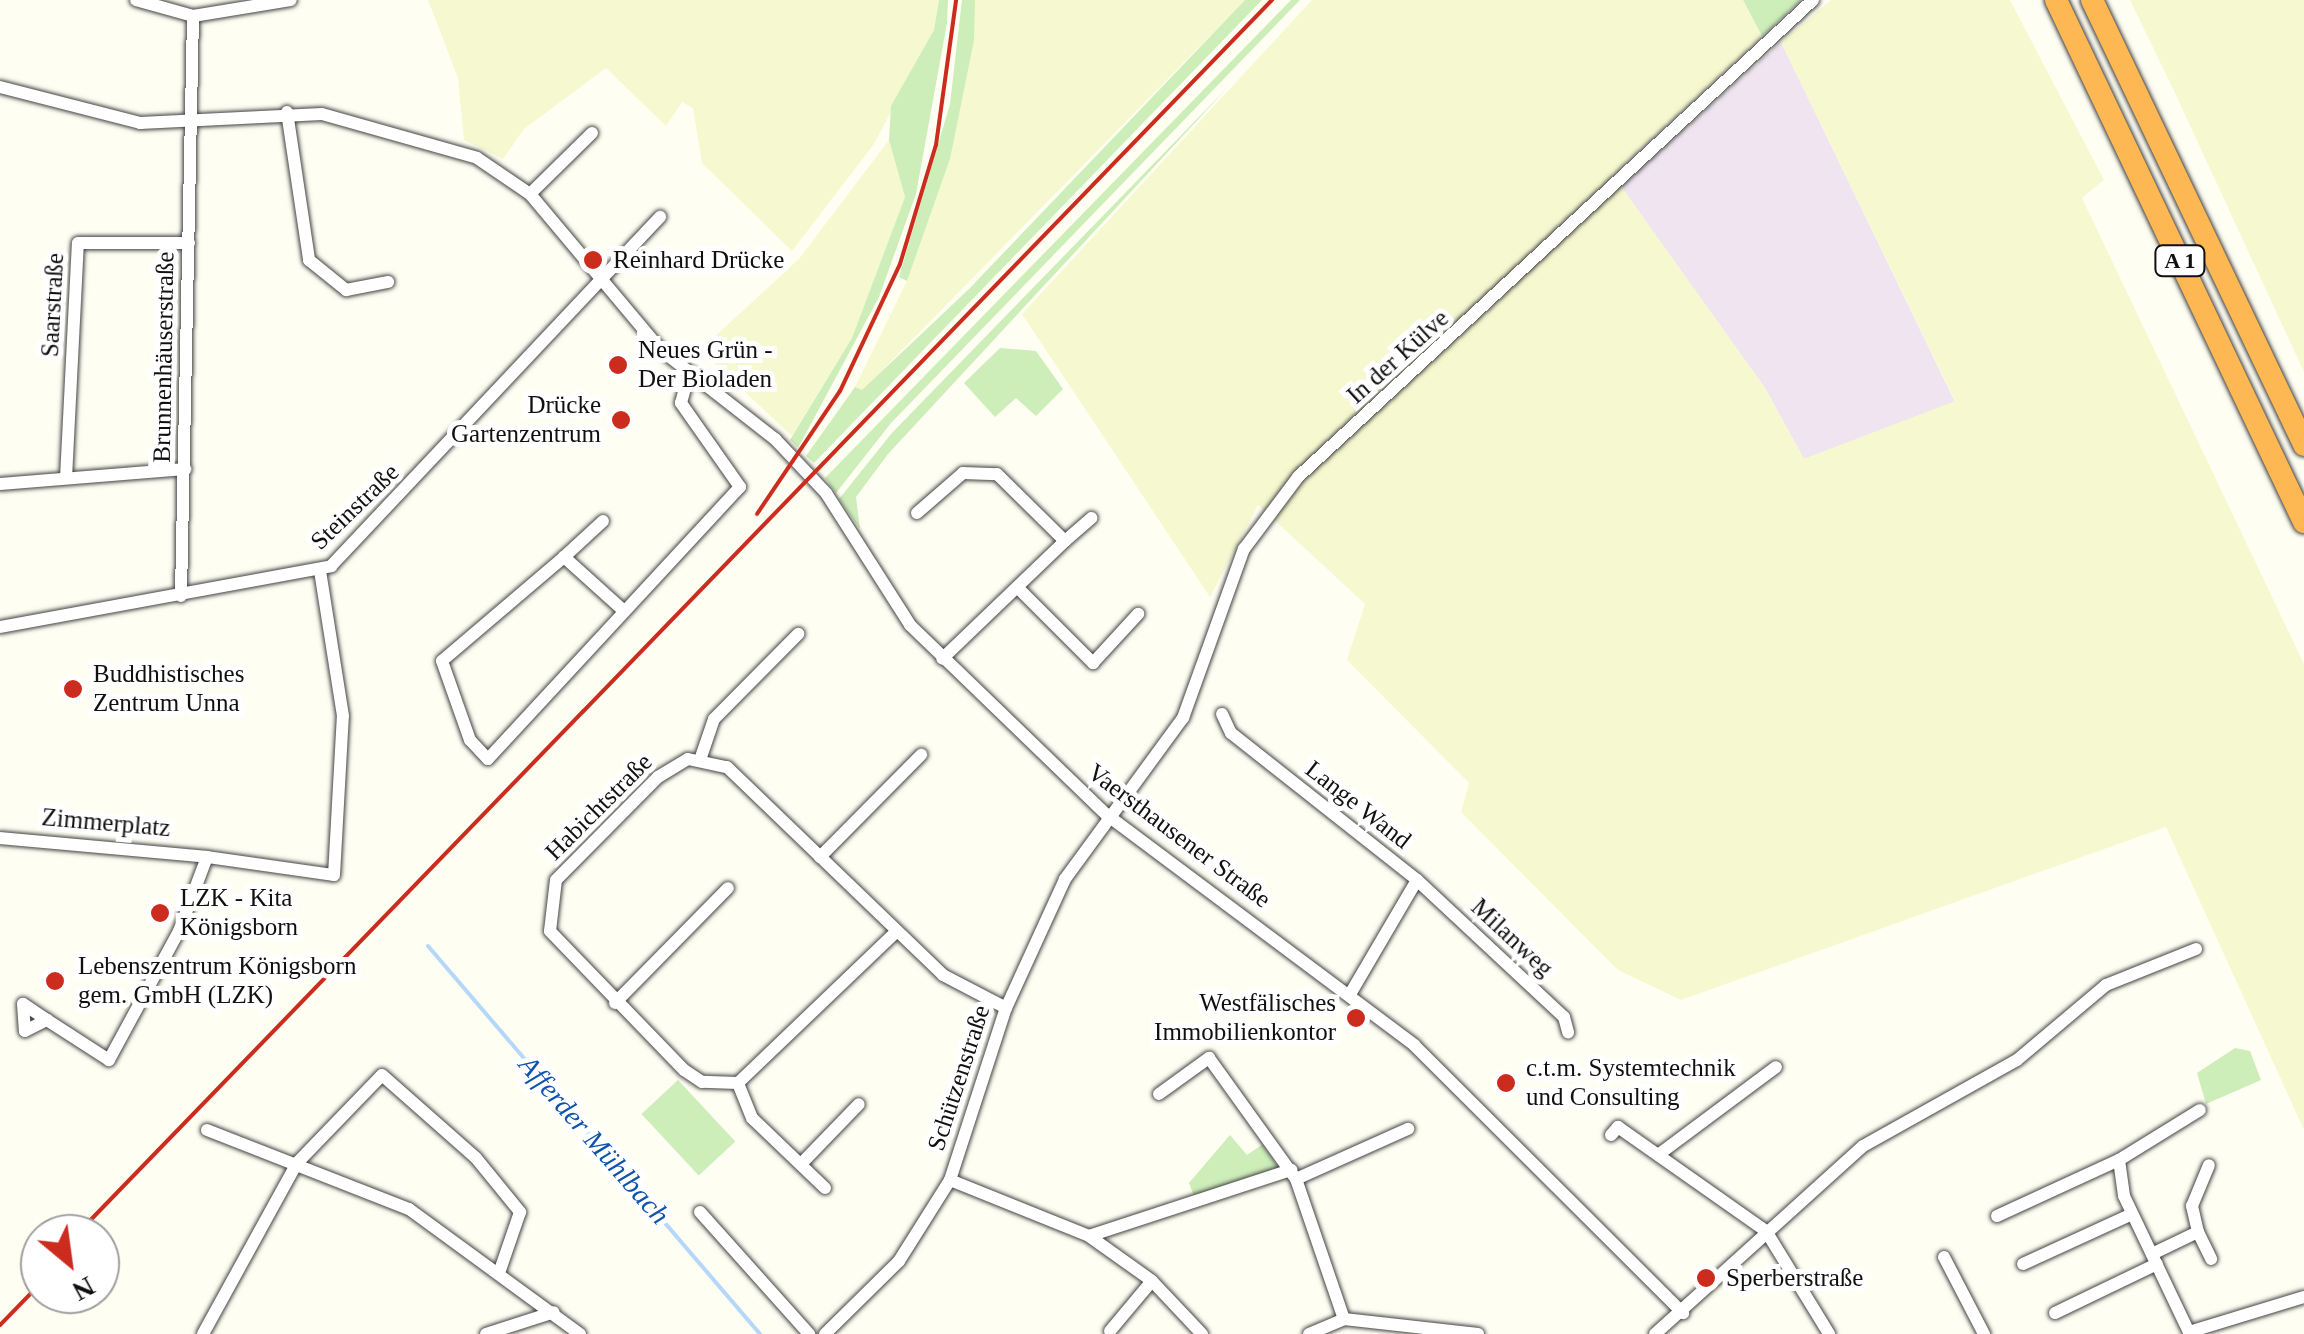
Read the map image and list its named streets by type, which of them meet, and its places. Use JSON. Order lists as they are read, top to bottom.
{
  "streets": {
    "highway": ["A 1"],
    "street": [
      "Saarstraße",
      "Brunnenhäuserstraße",
      "In der Külve",
      "Steinstraße",
      "Lange Wand",
      "Habichtstraße",
      "Zimmerplatz",
      "Vaersthausener Straße",
      "Milanweg",
      "Schützenstraße"
    ]
  },
  "crossings": [
    ["Saarstraße", "Brunnenhäuserstraße"],
    ["Brunnenhäuserstraße", "Steinstraße"],
    ["Brunnenhäuserstraße", "Vaersthausener Straße"],
    ["In der Külve", "Vaersthausener Straße"],
    ["In der Külve", "Schützenstraße"],
    ["Steinstraße", "Zimmerplatz"],
    ["Steinstraße", "Vaersthausener Straße"],
    ["Lange Wand", "Vaersthausener Straße"],
    ["Lange Wand", "Milanweg"],
    ["Vaersthausener Straße", "Schützenstraße"]
  ],
  "water": ["Afferder Mühlbach"],
  "places": [
    "Reinhard Drücke",
    "Neues Grün - Der Bioladen",
    "Drücke Gartenzentrum",
    "Buddhistisches Zentrum Unna",
    "LZK - Kita Königsborn",
    "Lebenszentrum Königsborn gem. GmbH (LZK)",
    "Westfälisches Immobilienkontor",
    "c.t.m. Systemtechnik und Consulting",
    "Sperberstraße"
  ],
  "north": "bottom right"
}
